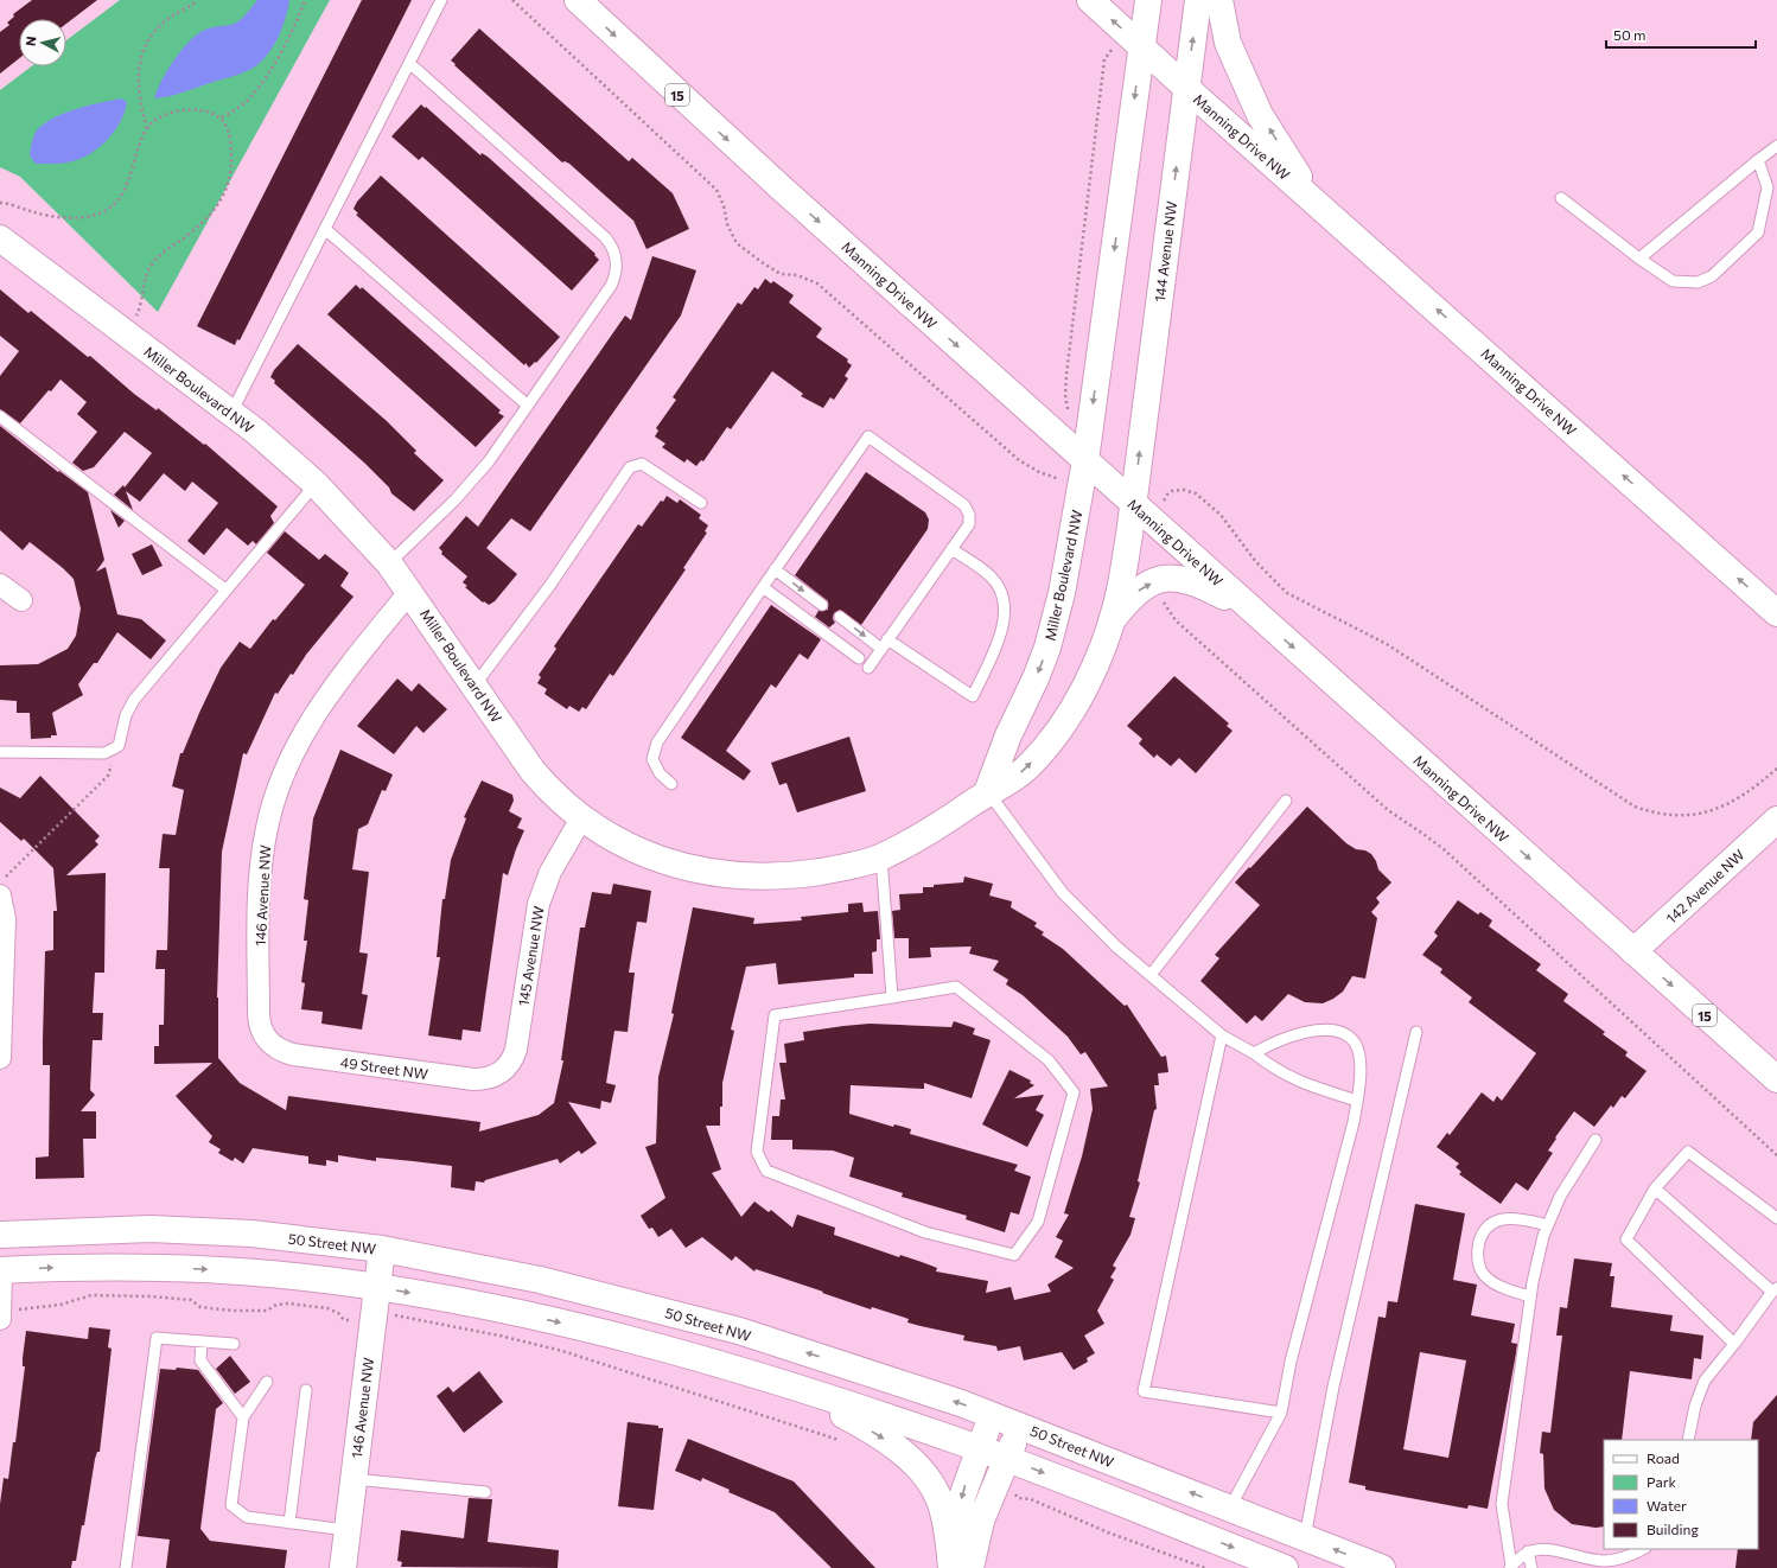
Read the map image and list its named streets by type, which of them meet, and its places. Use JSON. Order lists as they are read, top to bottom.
{
  "streets": {
    "main road": [
      "15",
      "Manning Drive NW",
      "144 Avenue NW",
      "Miller Boulevard NW",
      "142 Avenue NW",
      "146 Avenue NW",
      "50 Street NW"
    ],
    "street": ["145 Avenue NW", "49 Street NW"]
  },
  "crossings": [
    ["Manning Drive NW", "144 Avenue NW"],
    ["Manning Drive NW", "Miller Boulevard NW"],
    ["Manning Drive NW", "142 Avenue NW"],
    ["144 Avenue NW", "Miller Boulevard NW"],
    ["Miller Boulevard NW", "146 Avenue NW"],
    ["Miller Boulevard NW", "145 Avenue NW"],
    ["146 Avenue NW", "49 Street NW"],
    ["146 Avenue NW", "50 Street NW"],
    ["145 Avenue NW", "49 Street NW"]
  ],
  "legend": [
    "Road",
    "Park",
    "Water",
    "Building"
  ],
  "scale_bar": "50 m",
  "north": "left"
}
